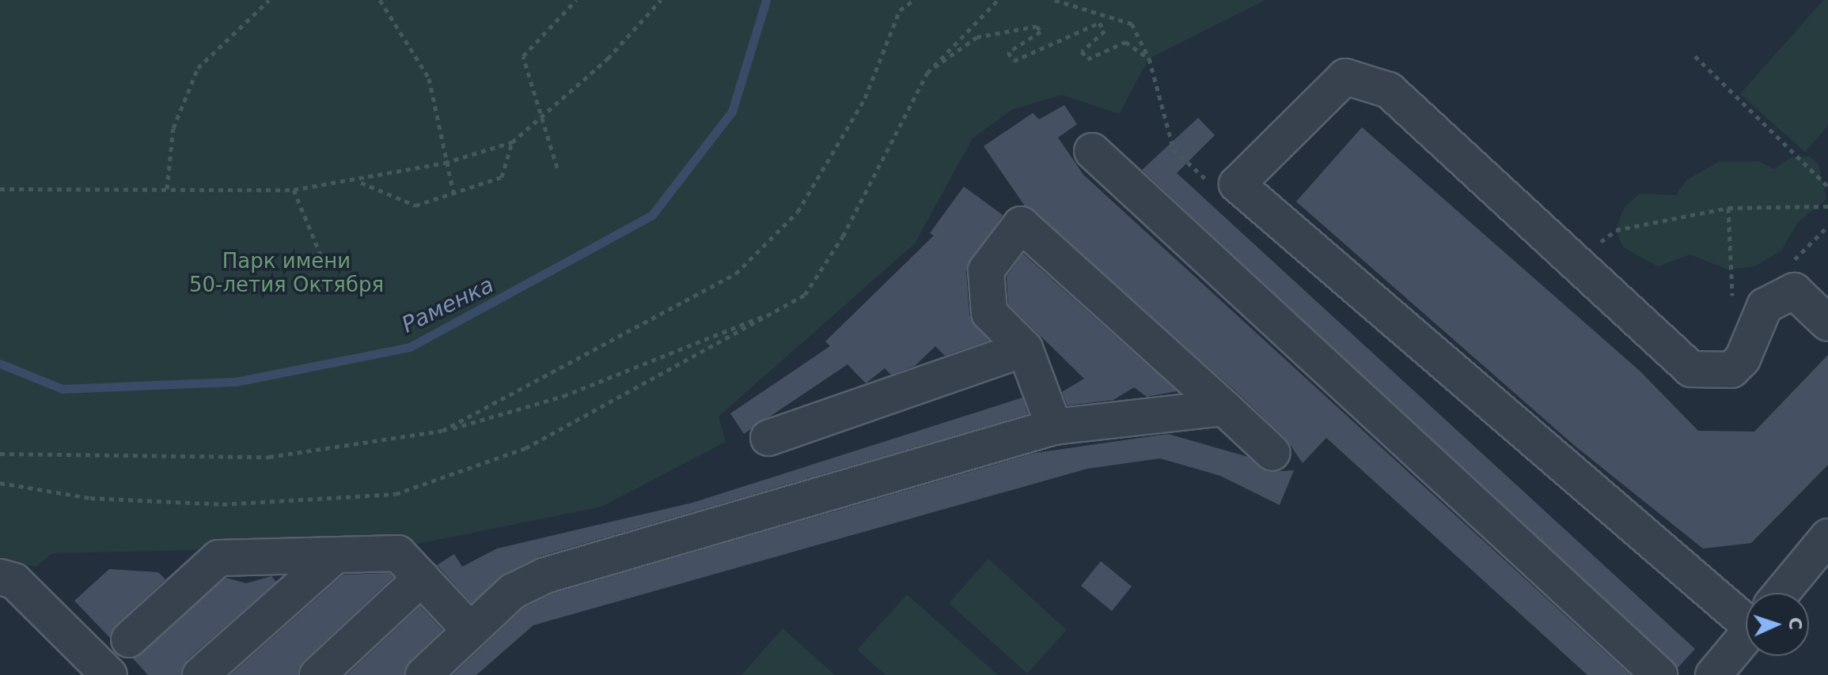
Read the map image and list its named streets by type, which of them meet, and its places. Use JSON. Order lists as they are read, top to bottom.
{
  "water": ["Раменка"],
  "parks": ["Парк имени 50-летия Октября"],
  "north": "right"
}
